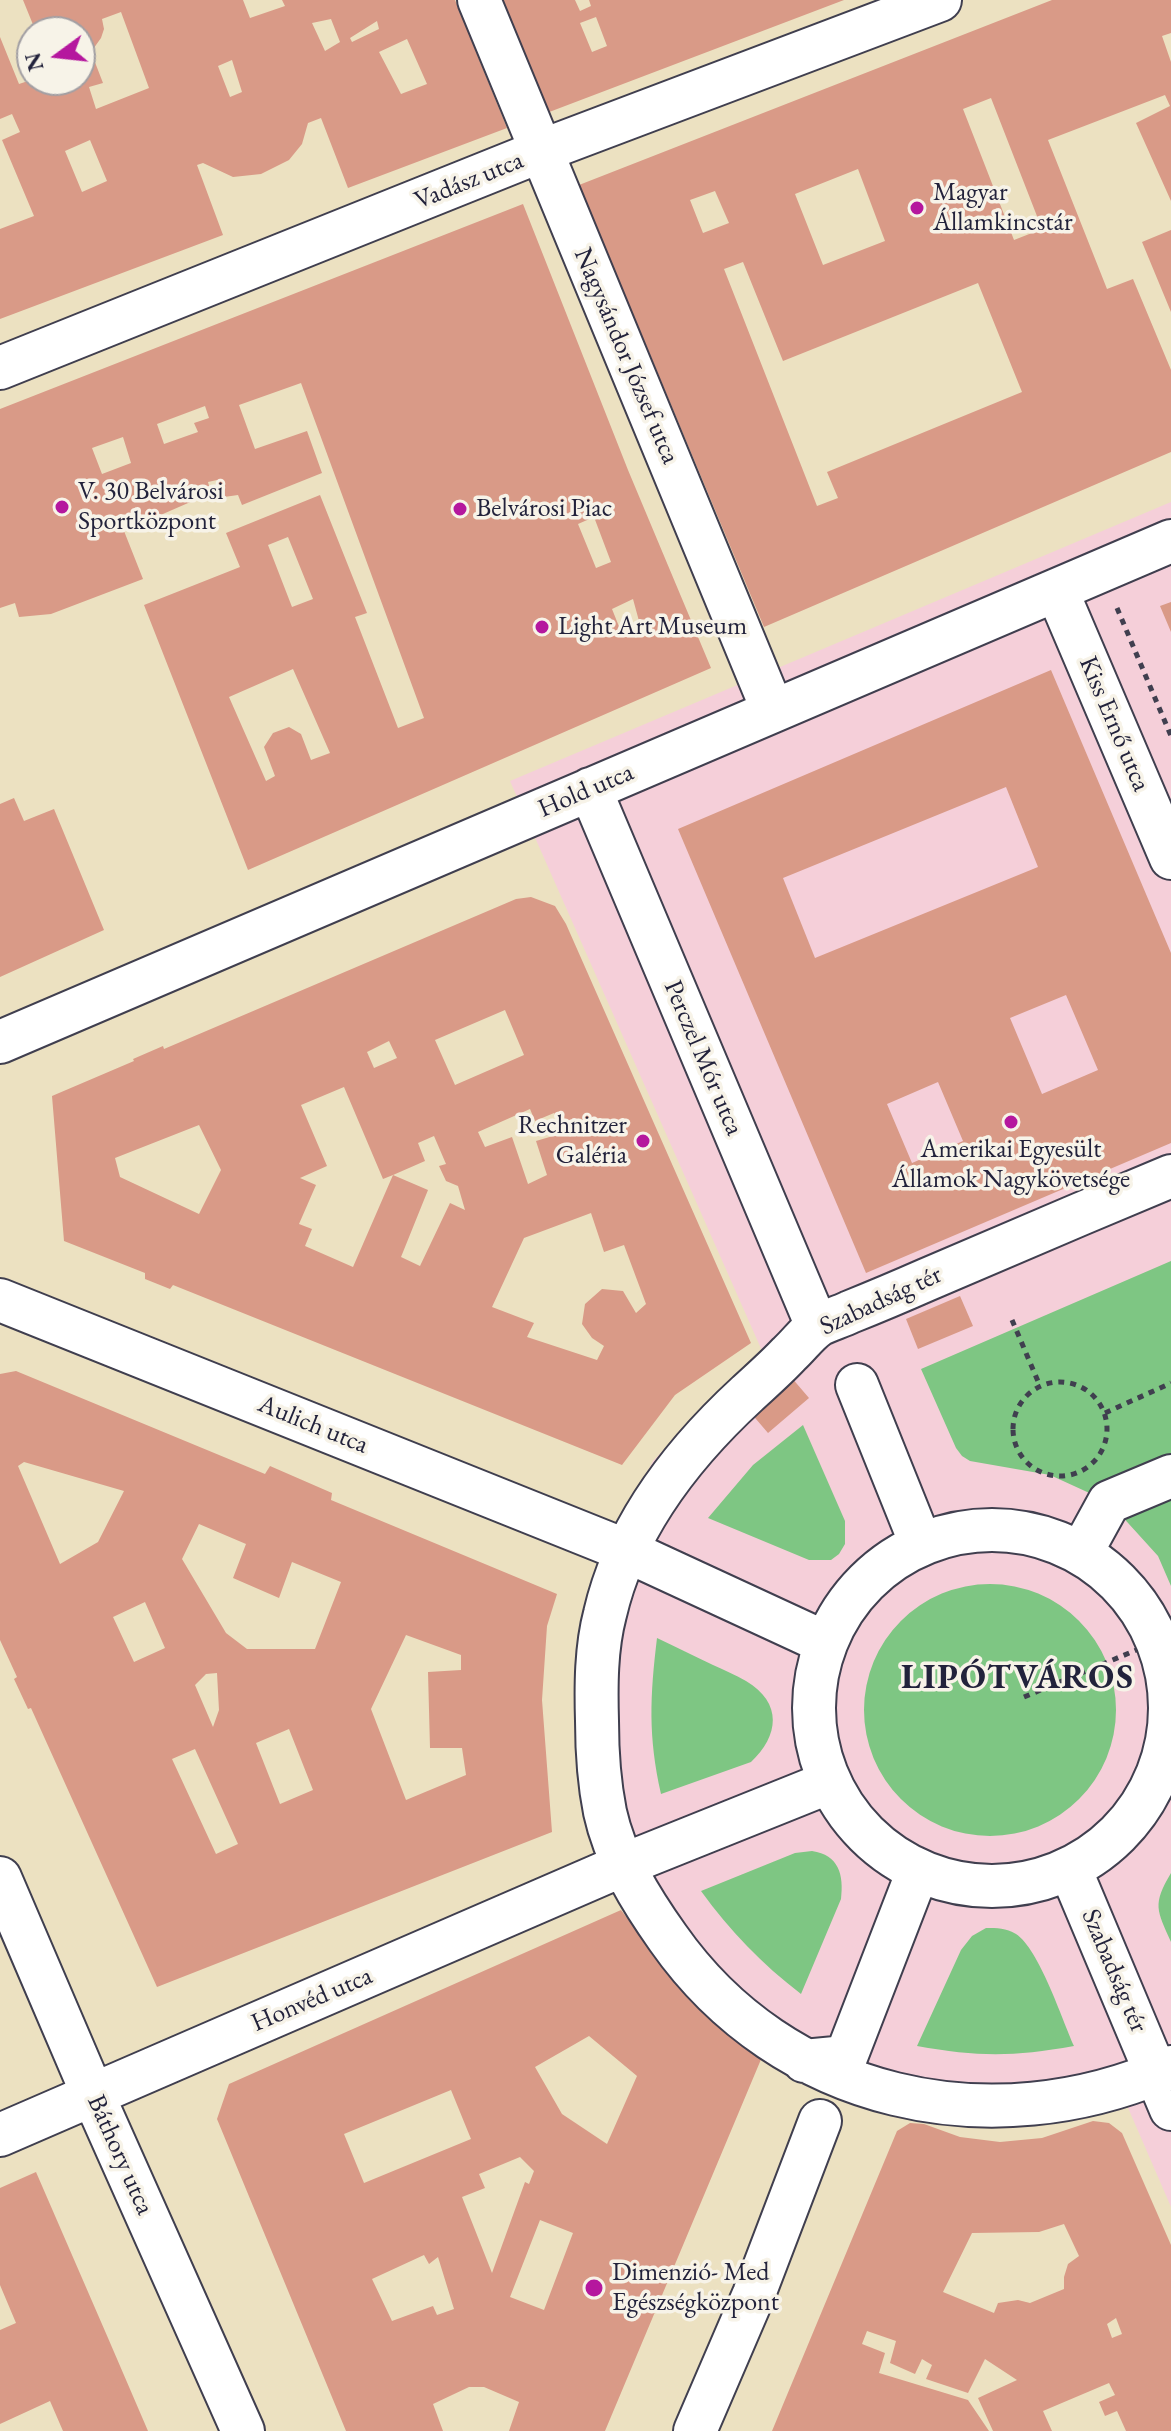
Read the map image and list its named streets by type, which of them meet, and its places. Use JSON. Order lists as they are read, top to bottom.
{
  "streets": {
    "street": [
      "Vadász utca",
      "Nagysándor József utca",
      "Kiss Ernő utca",
      "Hold utca",
      "Perczel Mór utca",
      "Szabadság tér",
      "Aulich utca",
      "Honvéd utca",
      "Báthory utca"
    ]
  },
  "crossings": [
    ["Vadász utca", "Nagysándor József utca"],
    ["Nagysándor József utca", "Hold utca"],
    ["Kiss Ernő utca", "Hold utca"],
    ["Hold utca", "Perczel Mór utca"],
    ["Perczel Mór utca", "Szabadság tér"],
    ["Szabadság tér", "Aulich utca"],
    ["Szabadság tér", "Honvéd utca"],
    ["Honvéd utca", "Báthory utca"]
  ],
  "districts": ["LIPÓTVÁROS"],
  "places": [
    "Magyar Államkincstár",
    "V. 30 Belvárosi Sportközpont",
    "Belvárosi Piac",
    "Light Art Museum",
    "Amerikai Egyesült Államok Nagykövetsége",
    "Rechnitzer Galéria",
    "Dimenzió- Med Egészségközpont"
  ],
  "north": "left"
}
